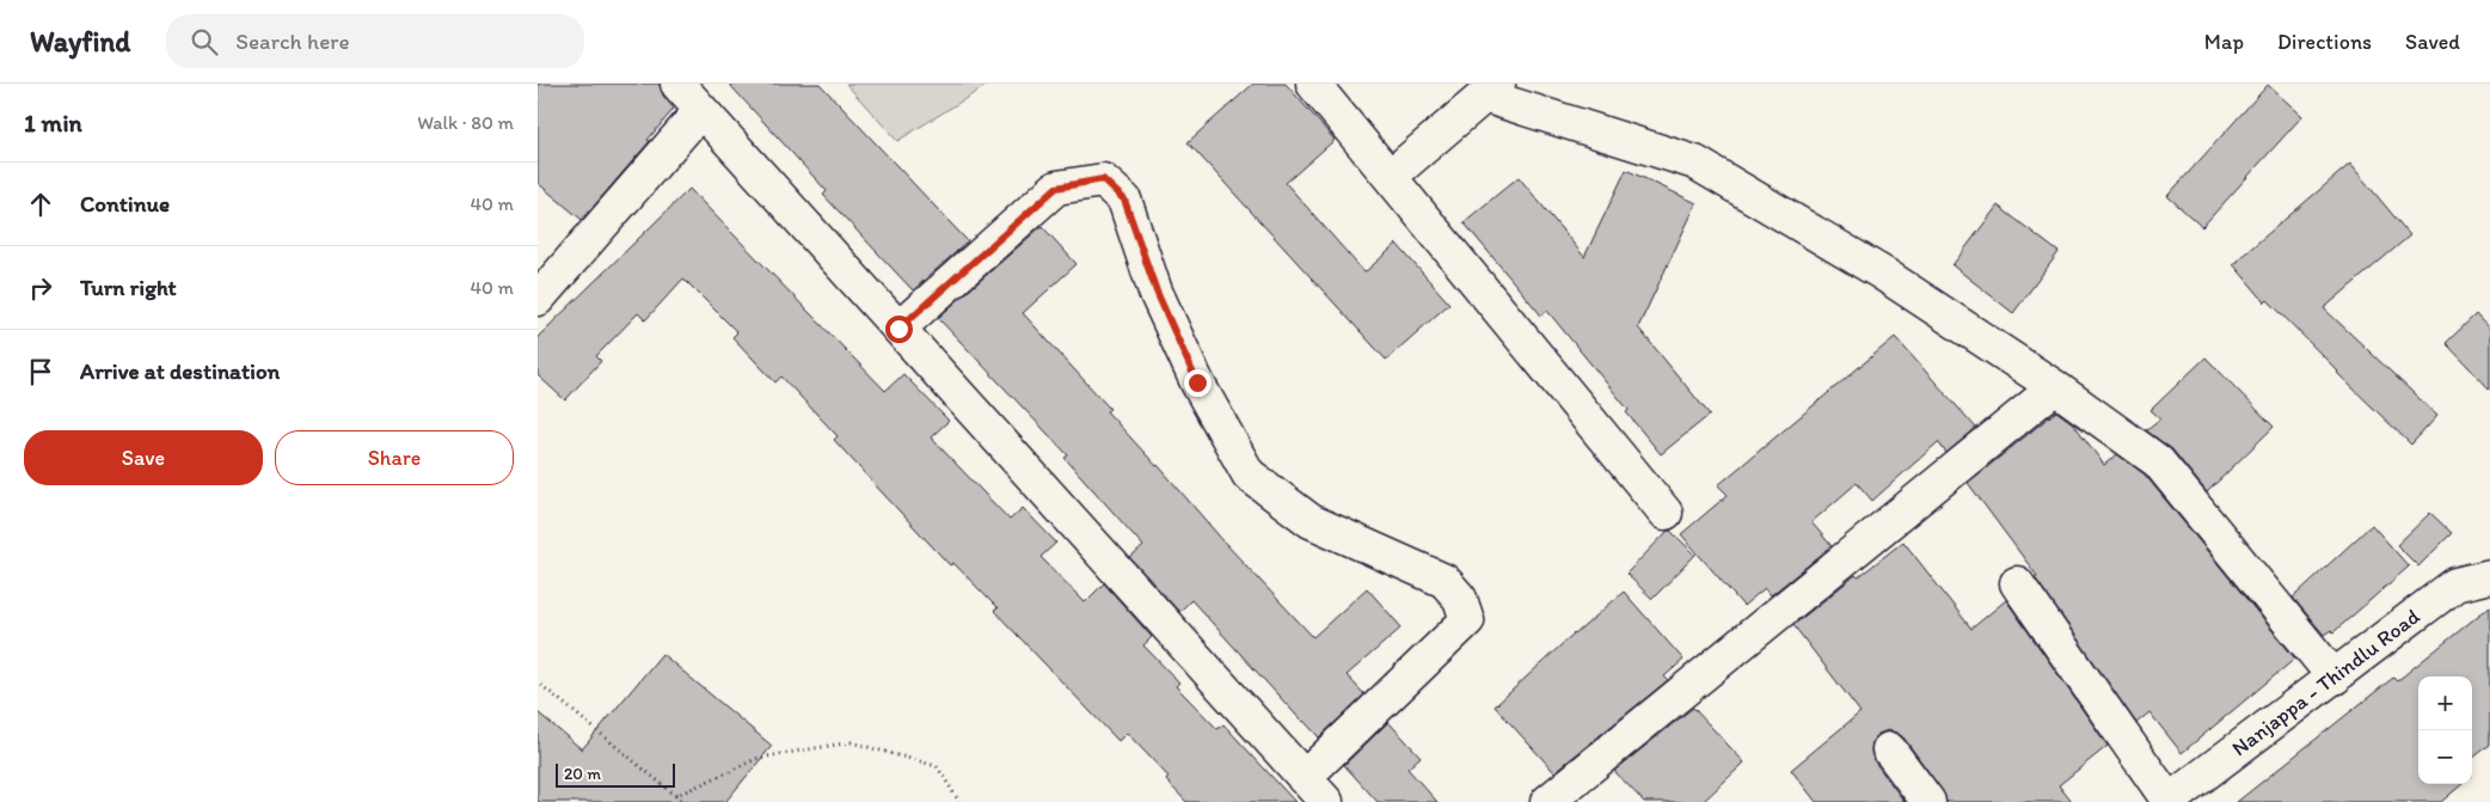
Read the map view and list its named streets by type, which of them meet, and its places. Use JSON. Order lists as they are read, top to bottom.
{
  "streets": {
    "street": ["Nanjappa - Thindlu Road"]
  },
  "scale_bar": "20 m",
  "page": {
    "header": "Wayfind",
    "search": "Search here",
    "nav": ["Map", "Directions", "Saved"],
    "heading": ["1 min", "Walk · 80 m"],
    "list": [
      ["Continue", "40 m"],
      ["Turn right", "40 m"],
      "Arrive at destination"
    ],
    "buttons": ["Save", "Share"],
    "map_buttons": ["+", "−"],
    "scale": "20 m"
  }
}
